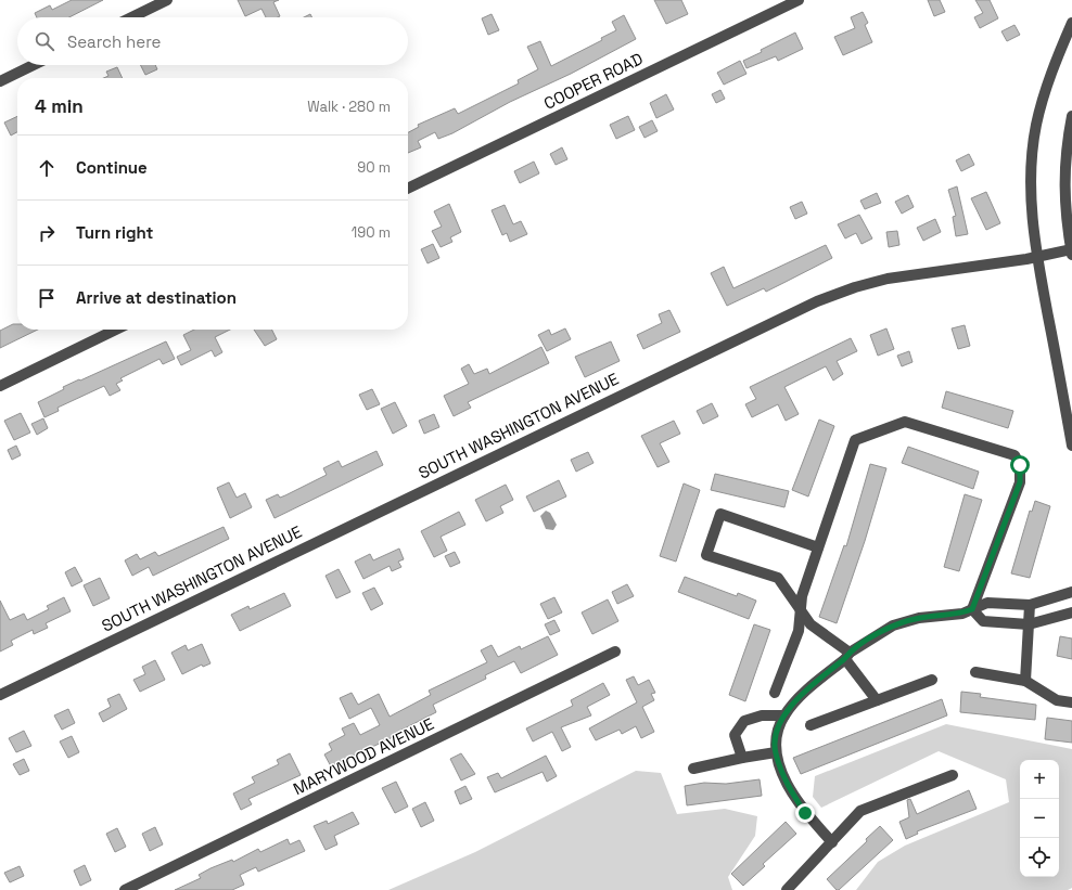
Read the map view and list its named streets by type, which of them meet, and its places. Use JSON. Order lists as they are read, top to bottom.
{
  "streets": {
    "street": ["COOPER ROAD", "SOUTH WASHINGTON AVENUE", "MARYWOOD AVENUE"]
  },
  "page": {
    "search": "Search here",
    "heading": ["4 min", "Walk · 280 m"],
    "list": [
      ["Continue", "90 m"],
      ["Turn right", "190 m"],
      "Arrive at destination"
    ],
    "map_buttons": ["+", "−"]
  }
}
